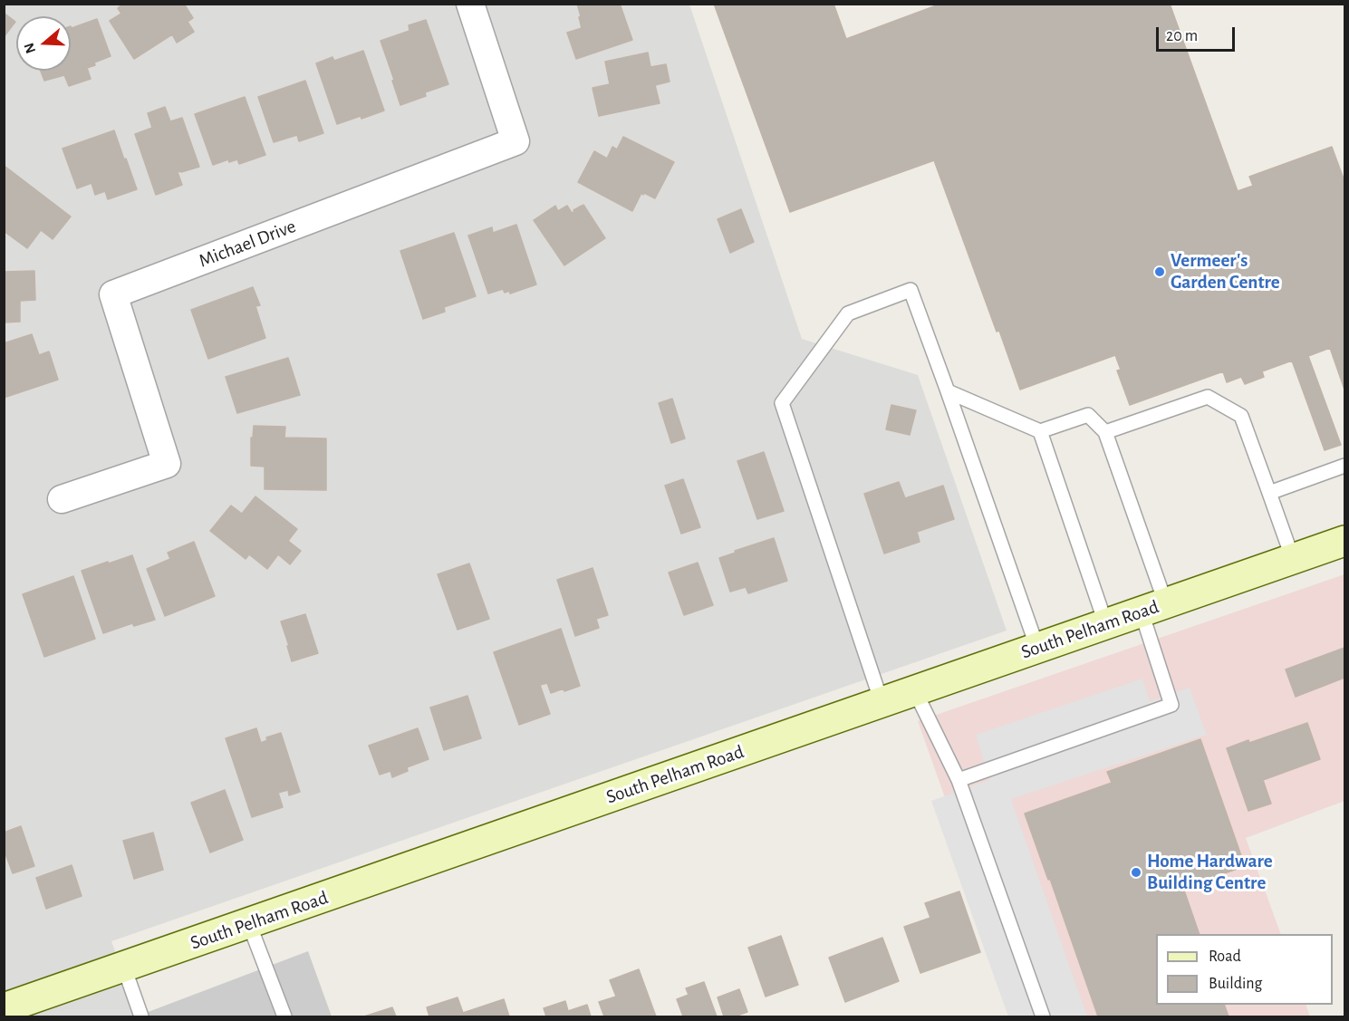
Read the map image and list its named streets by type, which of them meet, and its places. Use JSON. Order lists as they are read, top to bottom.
{
  "streets": {
    "main road": ["South Pelham Road"],
    "street": ["Michael Drive"]
  },
  "places": ["Vermeer's Garden Centre", "Home Hardware Building Centre"],
  "legend": ["Road", "Building"],
  "scale_bar": "20 m",
  "north": "left"
}
